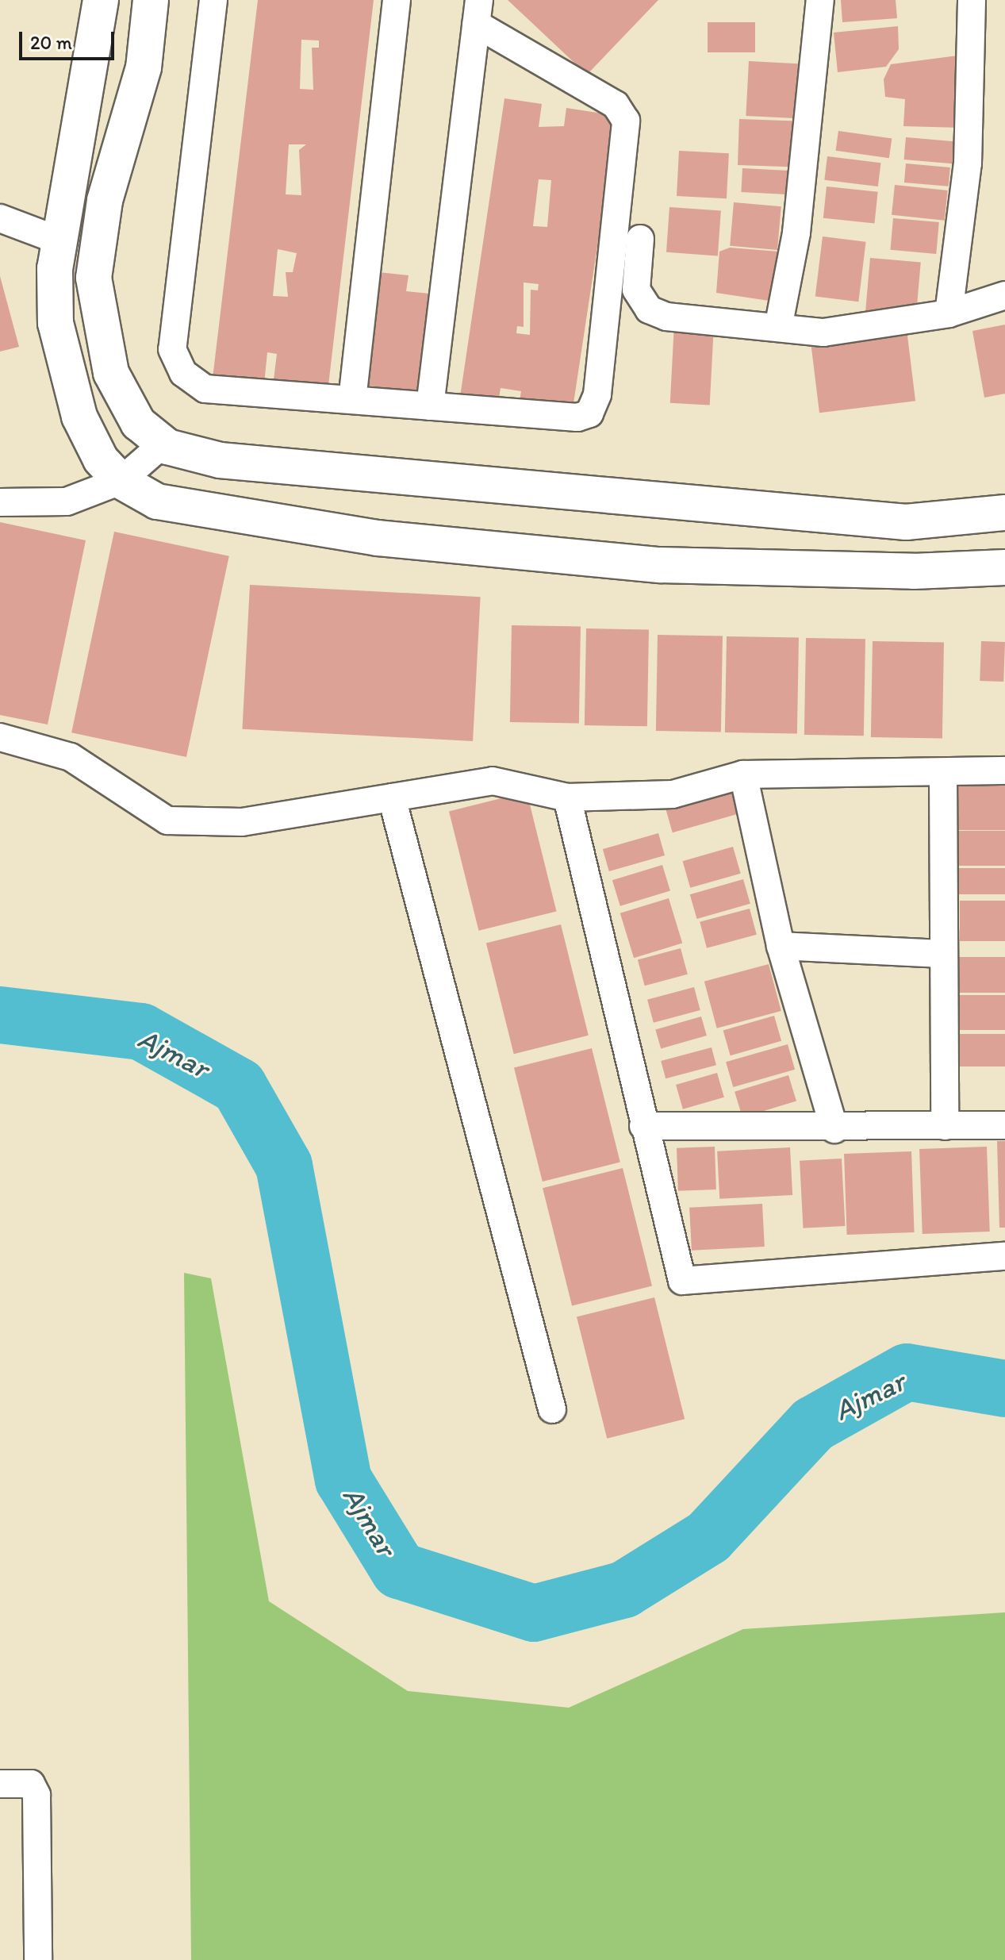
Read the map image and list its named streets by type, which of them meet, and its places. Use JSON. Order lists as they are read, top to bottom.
{
  "water": ["Ajmar"],
  "scale_bar": "20 m"
}
